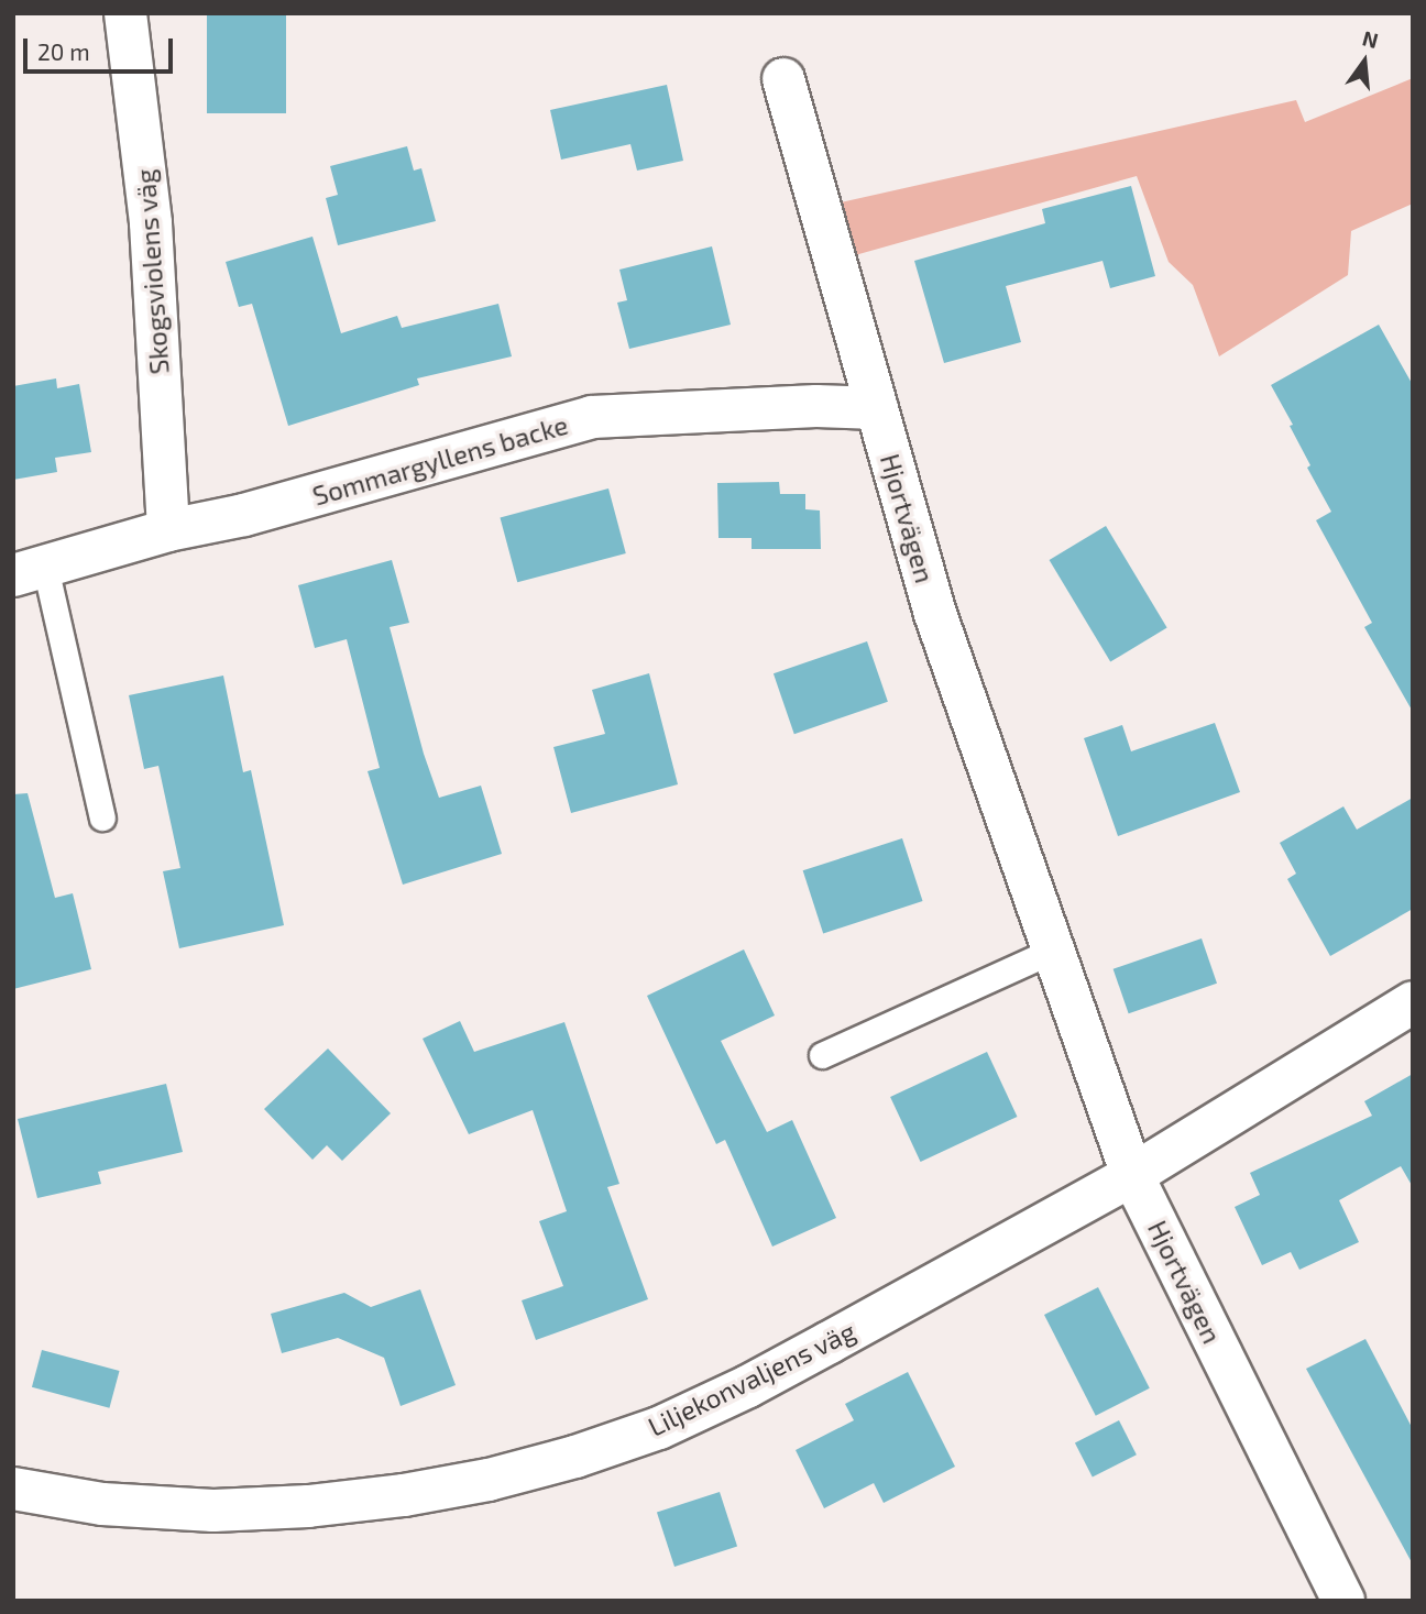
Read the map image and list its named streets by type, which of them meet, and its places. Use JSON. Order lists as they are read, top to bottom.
{
  "streets": {
    "street": [
      "Skogsviolens väg",
      "Sommargyllens backe",
      "Hjortvägen",
      "Liljekonvaljens väg"
    ]
  },
  "crossings": [
    ["Skogsviolens väg", "Sommargyllens backe"],
    ["Sommargyllens backe", "Hjortvägen"],
    ["Hjortvägen", "Liljekonvaljens väg"]
  ],
  "scale_bar": "20 m",
  "north": "top"
}
